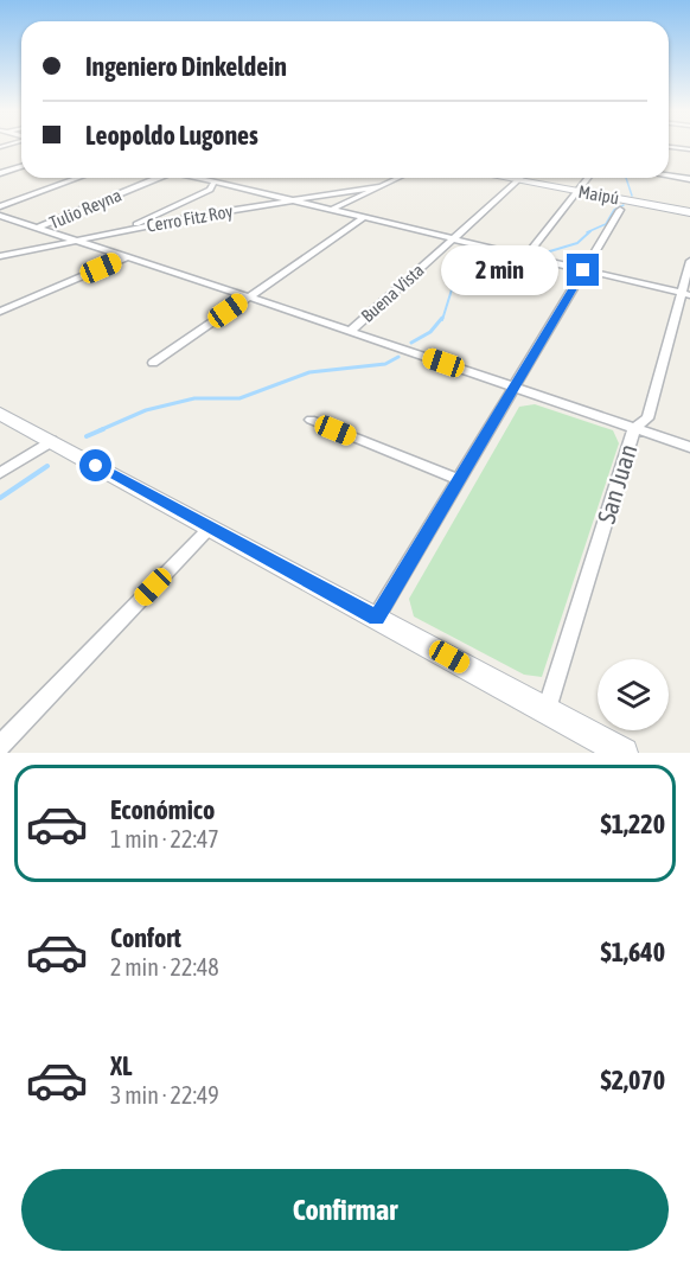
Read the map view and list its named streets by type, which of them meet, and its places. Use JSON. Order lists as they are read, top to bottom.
{
  "streets": {
    "main road": ["Maipú"],
    "street": [
      "Tulio Reyna",
      "Cerro Fitz Roy",
      "Buena Vista",
      "San Juan"
    ]
  },
  "crossings": [
    ["Maipú", "Buena Vista"]
  ],
  "page": {
    "banner": ["Ingeniero Dinkeldein", "Leopoldo Lugones"],
    "bubble": "2 min",
    "list": [
      {
        "name": "Económico",
        "note": "1 min · 22:47",
        "value": "$1,220"
      },
      {
        "name": "Confort",
        "note": "2 min · 22:48",
        "value": "$1,640"
      },
      {
        "name": "XL",
        "note": "3 min · 22:49",
        "value": "$2,070"
      }
    ],
    "buttons": "Confirmar"
  }
}
